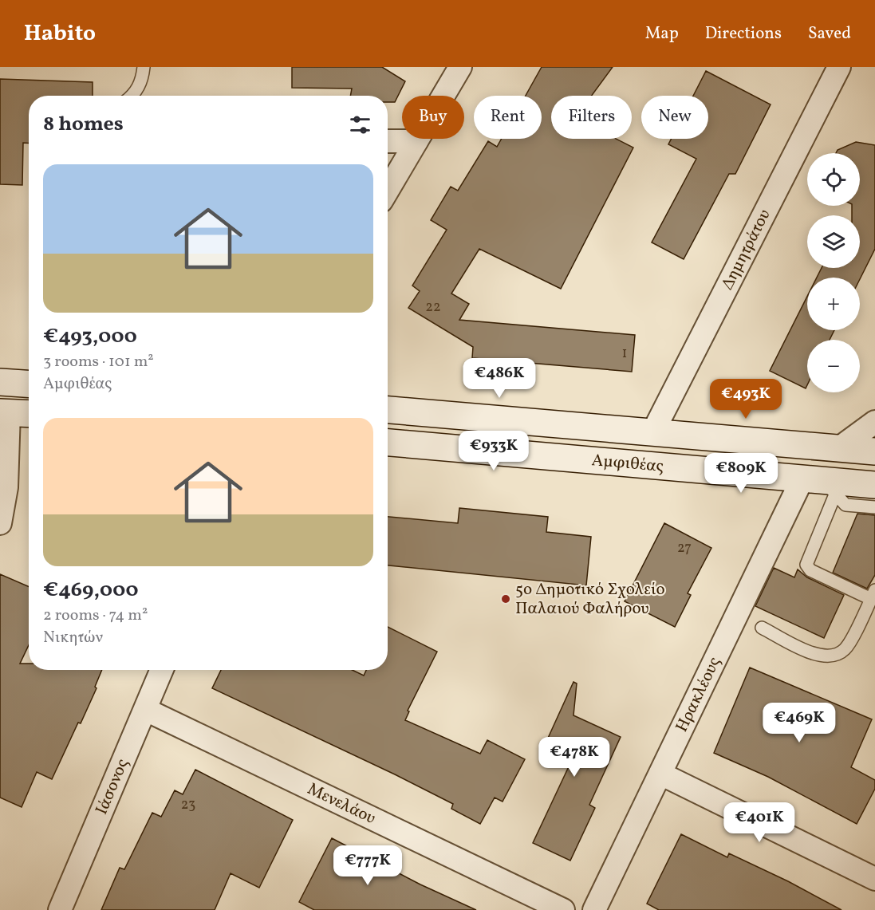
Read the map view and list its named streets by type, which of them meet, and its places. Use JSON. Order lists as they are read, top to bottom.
{
  "streets": {
    "main road": ["Αμφιθέας"],
    "street": [
      "Δημητράτου",
      "Ηρακλέους",
      "Ιάσονος",
      "Μενελάου"
    ]
  },
  "crossings": [
    ["Δημητράτου", "Αμφιθέας"],
    ["Αμφιθέας", "Ηρακλέους"],
    ["Ιάσονος", "Μενελάου"]
  ],
  "places": ["5ο Δημοτικό Σχολείο Παλαιού Φαλήρου"],
  "house_numbers": [
    "22",
    "1",
    "27",
    "23"
  ],
  "page": {
    "header": "Habito",
    "nav": ["Map", "Directions", "Saved"],
    "chip": [
      "Buy",
      "Rent",
      "Filters",
      "New"
    ],
    "heading": "8 homes",
    "map_buttons": ["+", "−"],
    "list": [
      {
        "name": "€493,000",
        "note": "3 rooms · 101 m² · Αμφιθέας"
      },
      {
        "name": "€469,000",
        "note": "2 rooms · 74 m² · Νικητών"
      }
    ],
    "price": [
      "€486K",
      "€493K",
      "€933K",
      "€809K",
      "€469K",
      "€478K",
      "€401K",
      "€777K"
    ]
  }
}
